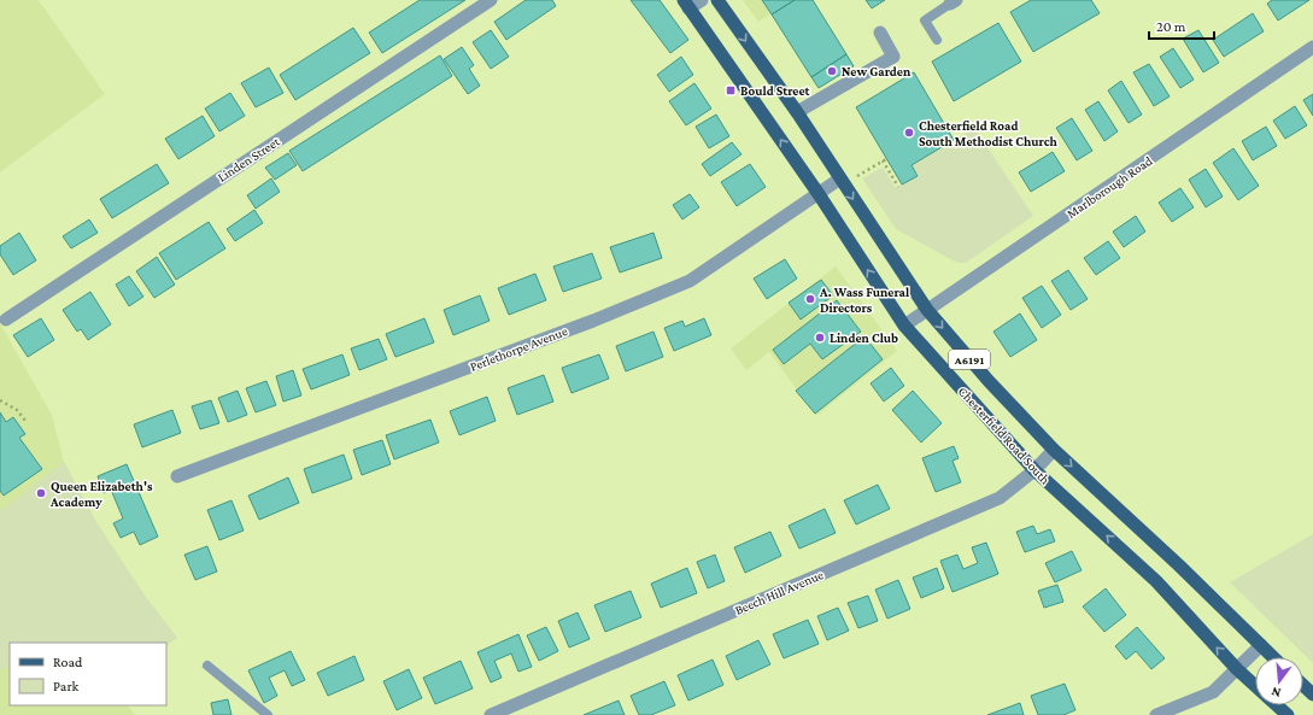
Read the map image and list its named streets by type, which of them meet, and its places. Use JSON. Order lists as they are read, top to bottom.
{
  "streets": {
    "main road": ["A6191", "Chesterfield Road South"],
    "street": [
      "Linden Street",
      "Marlborough Road",
      "Perlethorpe Avenue",
      "Beech Hill Avenue"
    ]
  },
  "crossings": [
    ["Marlborough Road", "Chesterfield Road South"],
    ["Perlethorpe Avenue", "Chesterfield Road South"],
    ["Chesterfield Road South", "Beech Hill Avenue"]
  ],
  "places": {
    "other": [
      "New Garden",
      "Chesterfield Road South Methodist Church",
      "A. Wass Funeral Directors",
      "Linden Club",
      "Queen Elizabeth's Academy"
    ],
    "transit": ["Bould Street"]
  },
  "legend": ["Road", "Park"],
  "scale_bar": "20 m",
  "north": "bottom"
}
